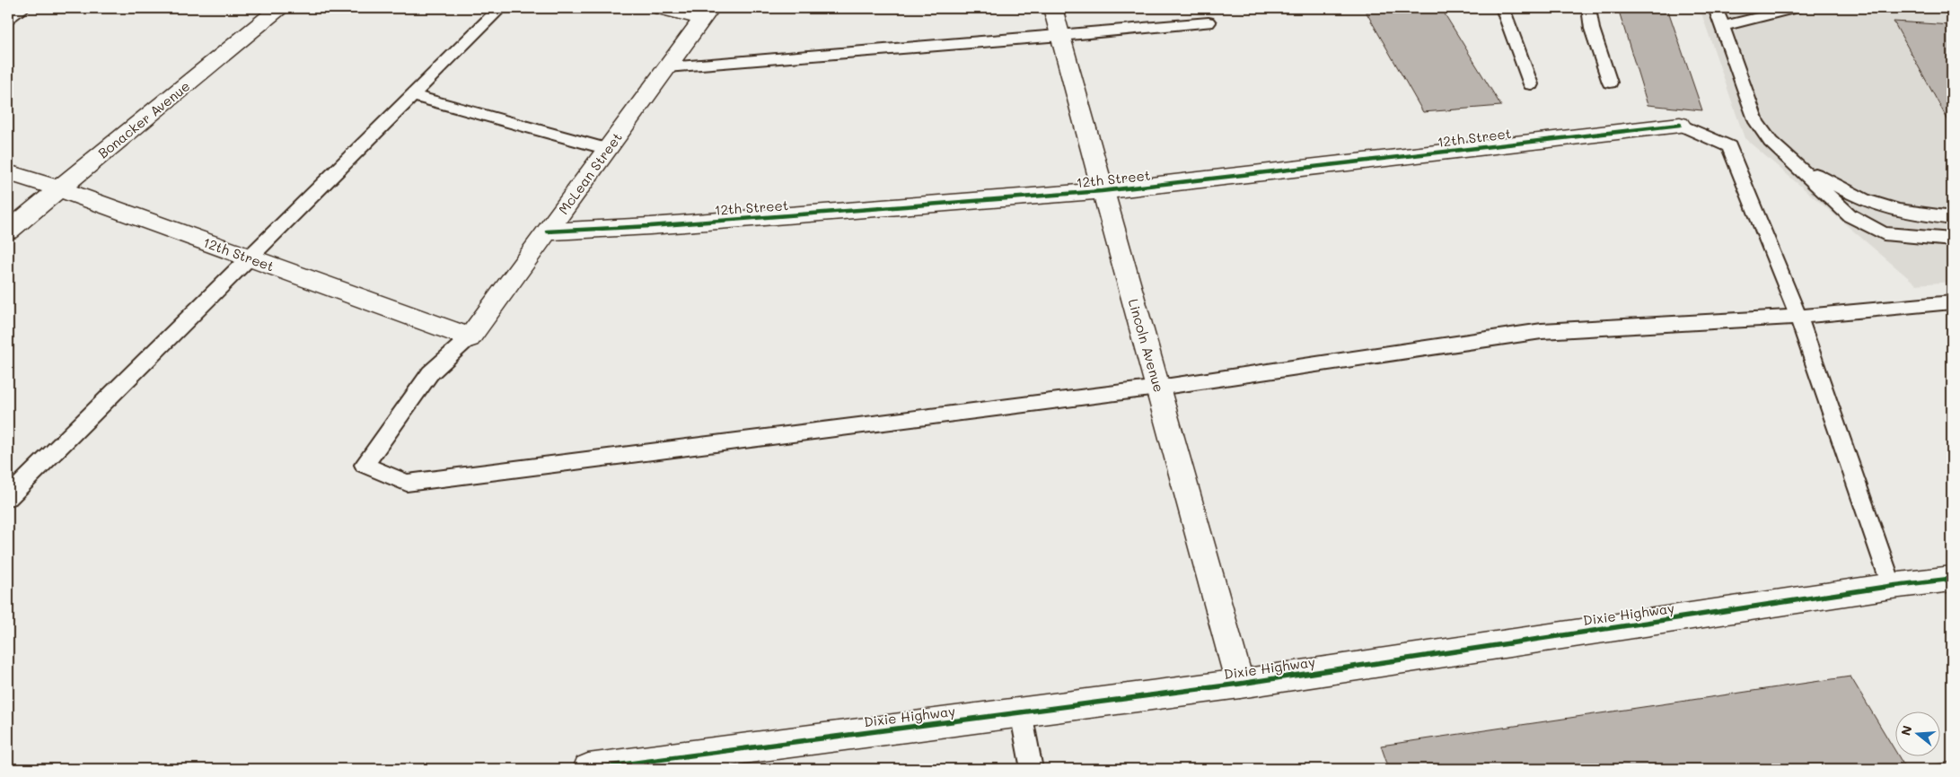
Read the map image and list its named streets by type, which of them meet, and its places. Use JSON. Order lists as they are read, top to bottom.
{
  "streets": {
    "street": [
      "Bonacker Avenue",
      "12th Street",
      "McLean Street",
      "Lincoln Avenue",
      "Dixie Highway"
    ]
  },
  "crossings": [
    ["Bonacker Avenue", "12th Street"],
    ["12th Street", "McLean Street"],
    ["12th Street", "Lincoln Avenue"],
    ["Lincoln Avenue", "Dixie Highway"]
  ],
  "north": "left"
}
